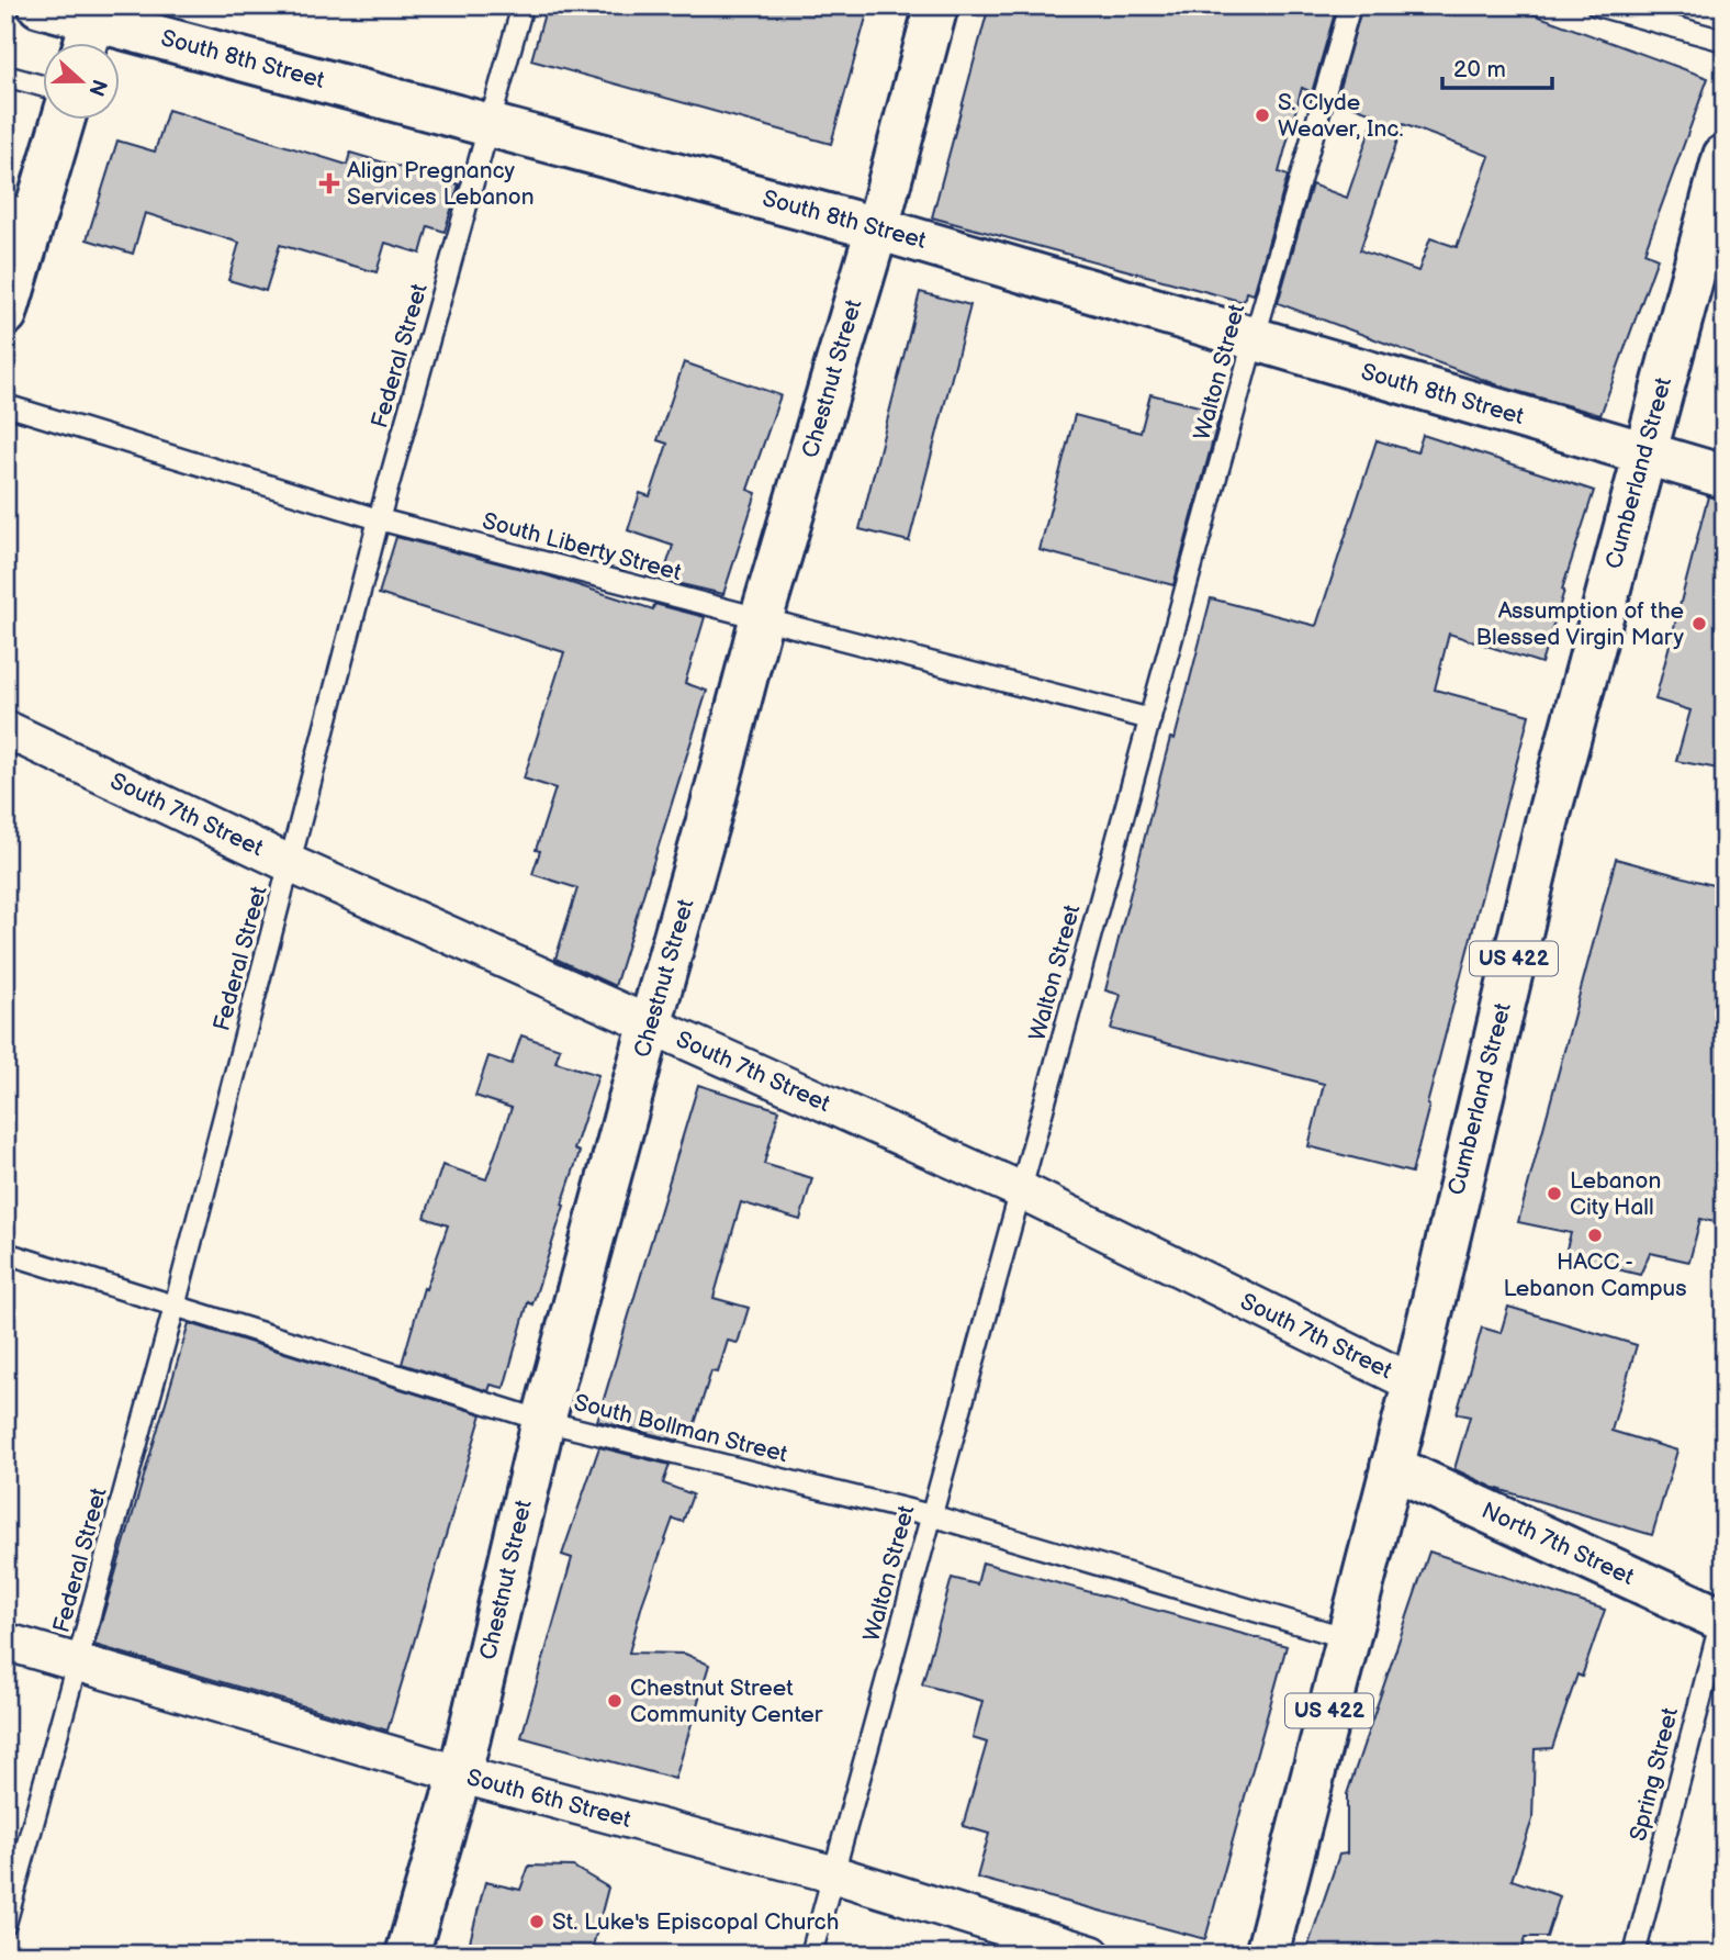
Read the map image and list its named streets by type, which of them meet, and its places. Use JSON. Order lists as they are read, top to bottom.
{
  "streets": {
    "main road": [
      "South 8th Street",
      "Chestnut Street",
      "Cumberland Street",
      "US 422",
      "North 7th Street"
    ],
    "street": ["South 7th Street", "South 6th Street"],
    "lane": [
      "Federal Street",
      "Walton Street",
      "South Liberty Street",
      "South Bollman Street",
      "Spring Street"
    ]
  },
  "crossings": [
    ["South 8th Street", "Federal Street"],
    ["South 8th Street", "Walton Street"],
    ["South 8th Street", "Chestnut Street"],
    ["South 8th Street", "Cumberland Street"],
    ["Federal Street", "South Liberty Street"],
    ["Federal Street", "South 7th Street"],
    ["Federal Street", "South Bollman Street"],
    ["Federal Street", "South 6th Street"],
    ["Walton Street", "South Liberty Street"],
    ["Walton Street", "South 7th Street"],
    ["Walton Street", "South Bollman Street"],
    ["Walton Street", "South 6th Street"],
    ["Chestnut Street", "South Liberty Street"],
    ["Chestnut Street", "South 7th Street"],
    ["Chestnut Street", "South Bollman Street"],
    ["Chestnut Street", "South 6th Street"],
    ["Cumberland Street", "South 7th Street"],
    ["Cumberland Street", "South Bollman Street"],
    ["Cumberland Street", "North 7th Street"],
    ["North 7th Street", "Spring Street"]
  ],
  "places": {
    "other": [
      "S. Clyde Weaver, Inc.",
      "Assumption of the Blessed Virgin Mary",
      "Lebanon City Hall",
      "HACC - Lebanon Campus",
      "Chestnut Street Community Center",
      "St. Luke's Episcopal Church"
    ],
    "health": ["Align Pregnancy Services Lebanon"]
  },
  "scale_bar": "20 m",
  "north": "right"
}
